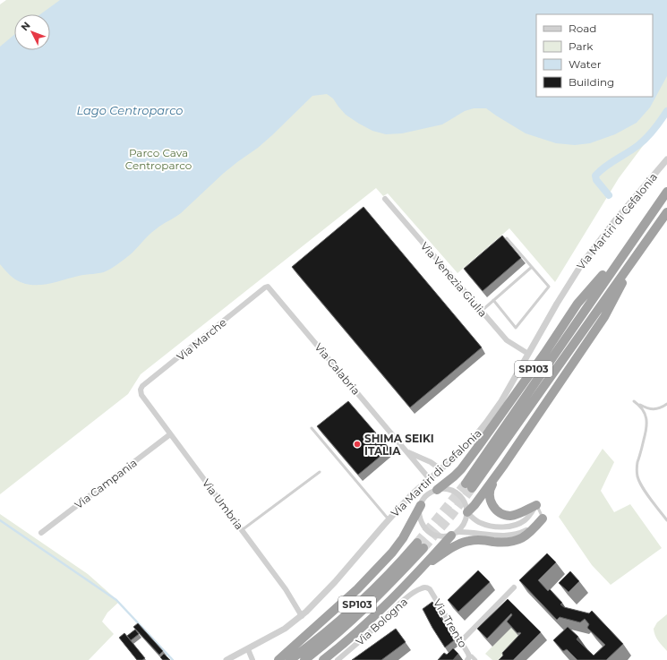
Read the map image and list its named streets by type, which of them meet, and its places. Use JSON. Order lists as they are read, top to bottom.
{
  "streets": {
    "highway": ["SP103"],
    "street": [
      "Via Martiri di Cefalonia",
      "Via Venezia Giulia",
      "Via Marche",
      "Via Calabria",
      "Via Campania",
      "Via Umbria",
      "Via Bologna",
      "Via Trento"
    ]
  },
  "crossings": [
    ["Via Martiri di Cefalonia", "Via Venezia Giulia"],
    ["Via Martiri di Cefalonia", "Via Calabria"],
    ["Via Martiri di Cefalonia", "Via Umbria"],
    ["Via Marche", "Via Calabria"],
    ["Via Marche", "Via Umbria"],
    ["Via Campania", "Via Umbria"],
    ["Via Bologna", "Via Trento"]
  ],
  "water": ["Lago Centroparco"],
  "parks": ["Parco Cava Centroparco"],
  "places": ["SHIMA SEIKI ITALIA"],
  "legend": [
    "Road",
    "Park",
    "Water",
    "Building"
  ],
  "north": "top left"
}
